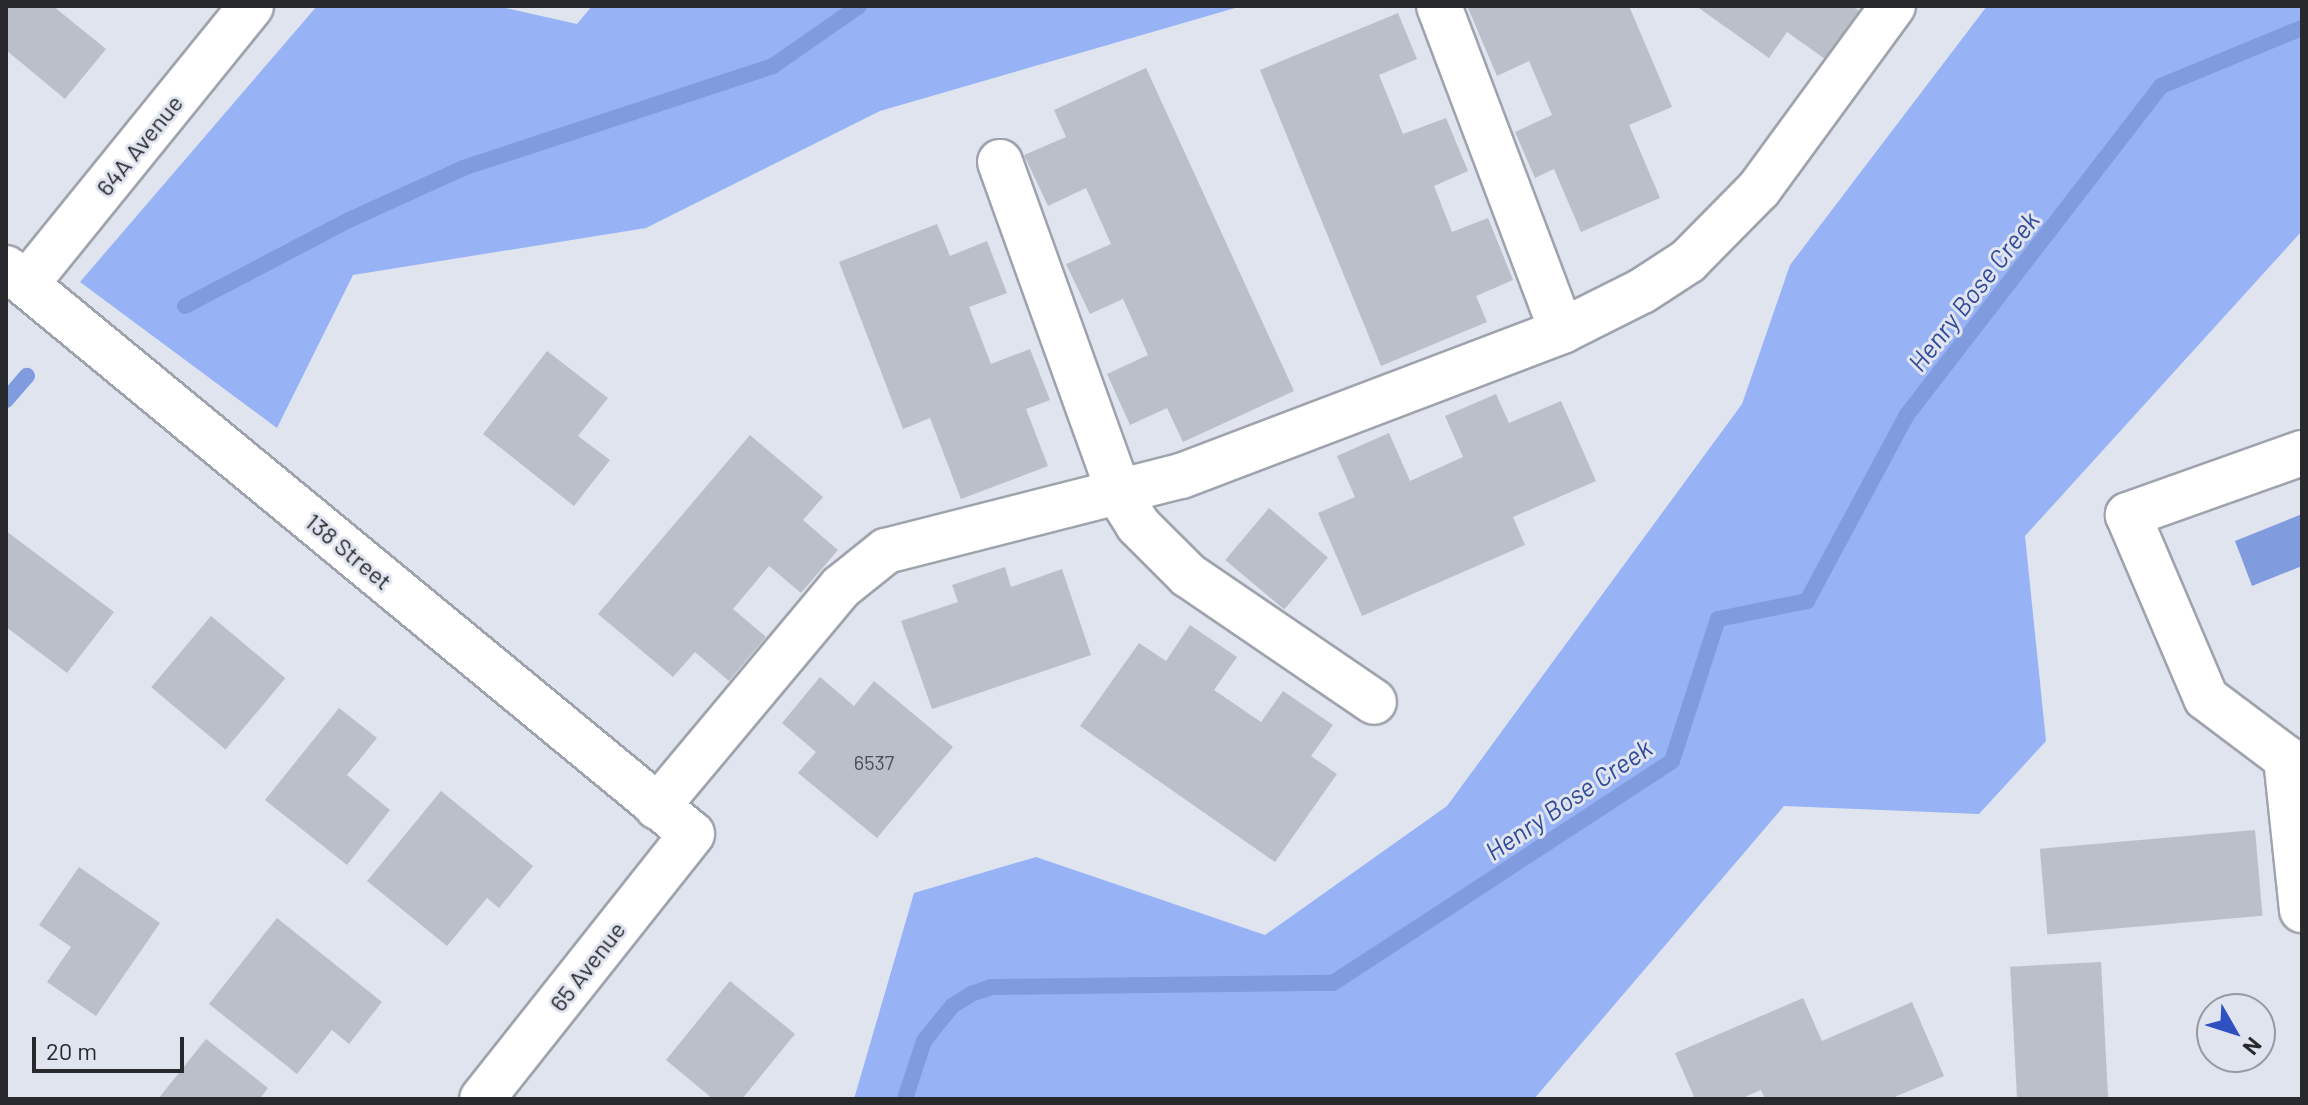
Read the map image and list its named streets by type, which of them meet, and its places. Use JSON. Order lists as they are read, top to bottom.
{
  "streets": {
    "street": ["64A Avenue", "138 Street", "65 Avenue"]
  },
  "crossings": [
    ["64A Avenue", "138 Street"],
    ["138 Street", "65 Avenue"]
  ],
  "water": ["Henry Bose Creek"],
  "house_numbers": ["6537"],
  "scale_bar": "20 m",
  "north": "bottom right"
}
